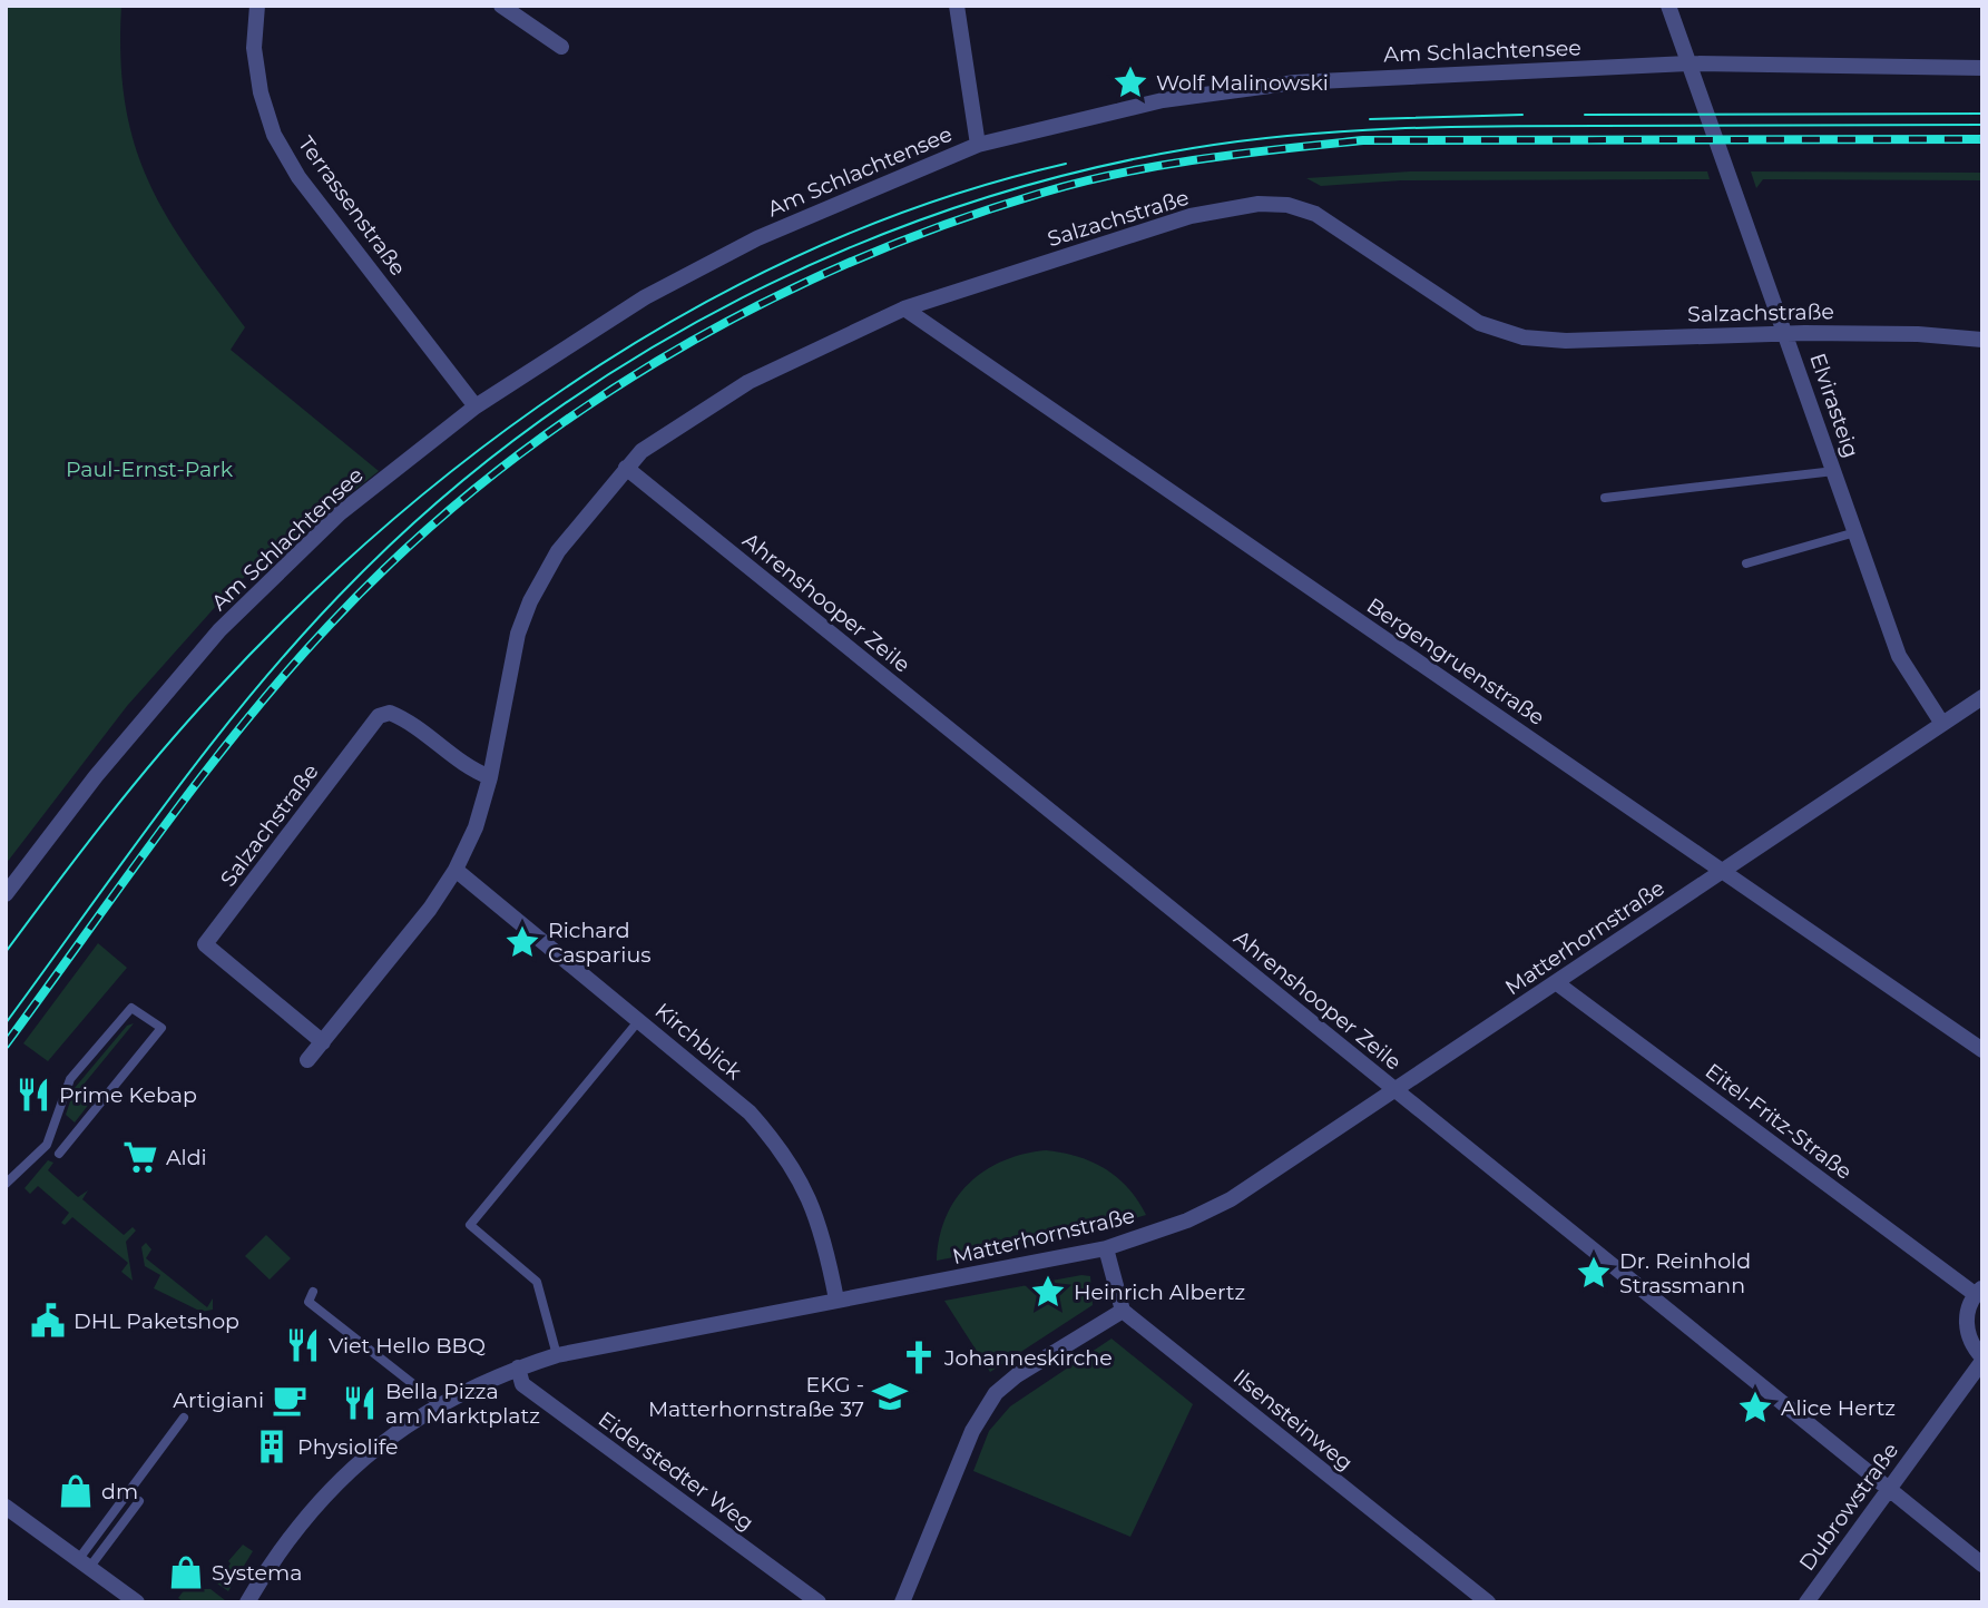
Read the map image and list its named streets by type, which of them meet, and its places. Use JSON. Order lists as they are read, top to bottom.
{
  "streets": {
    "street": [
      "Am Schlachtensee",
      "Terrassenstraße",
      "Salzachstraße",
      "Elvirasteig",
      "Ahrenshooper Zeile",
      "Bergengruenstraße",
      "Matterhornstraße",
      "Kirchblick",
      "Eitel-Fritz-Straße",
      "Ilsensteinweg",
      "Eiderstedter Weg",
      "Dubrowstraße"
    ]
  },
  "crossings": [
    ["Am Schlachtensee", "Terrassenstraße"],
    ["Am Schlachtensee", "Elvirasteig"],
    ["Salzachstraße", "Elvirasteig"],
    ["Salzachstraße", "Ahrenshooper Zeile"],
    ["Salzachstraße", "Bergengruenstraße"],
    ["Salzachstraße", "Kirchblick"],
    ["Elvirasteig", "Matterhornstraße"],
    ["Ahrenshooper Zeile", "Matterhornstraße"],
    ["Ahrenshooper Zeile", "Dubrowstraße"],
    ["Bergengruenstraße", "Matterhornstraße"],
    ["Matterhornstraße", "Kirchblick"],
    ["Matterhornstraße", "Eitel-Fritz-Straße"],
    ["Matterhornstraße", "Eiderstedter Weg"]
  ],
  "parks": ["Paul-Ernst-Park"],
  "places": {
    "place": [
      "Wolf Malinowski",
      "Richard Casparius",
      "Dr. Reinhold Strassmann",
      "Heinrich Albertz",
      "Alice Hertz"
    ],
    "restaurant": ["Prime Kebap", "Viet Hello BBQ", "Bella Pizza am Marktplatz"],
    "supermarket": ["Aldi"],
    "public building": ["DHL Paketshop"],
    "church": ["Johanneskirche"],
    "school or university": ["EKG - Matterhornstraße 37"],
    "cafe": ["Artigiani"],
    "building": ["Physiolife"],
    "shop": ["dm", "Systema"]
  }
}
